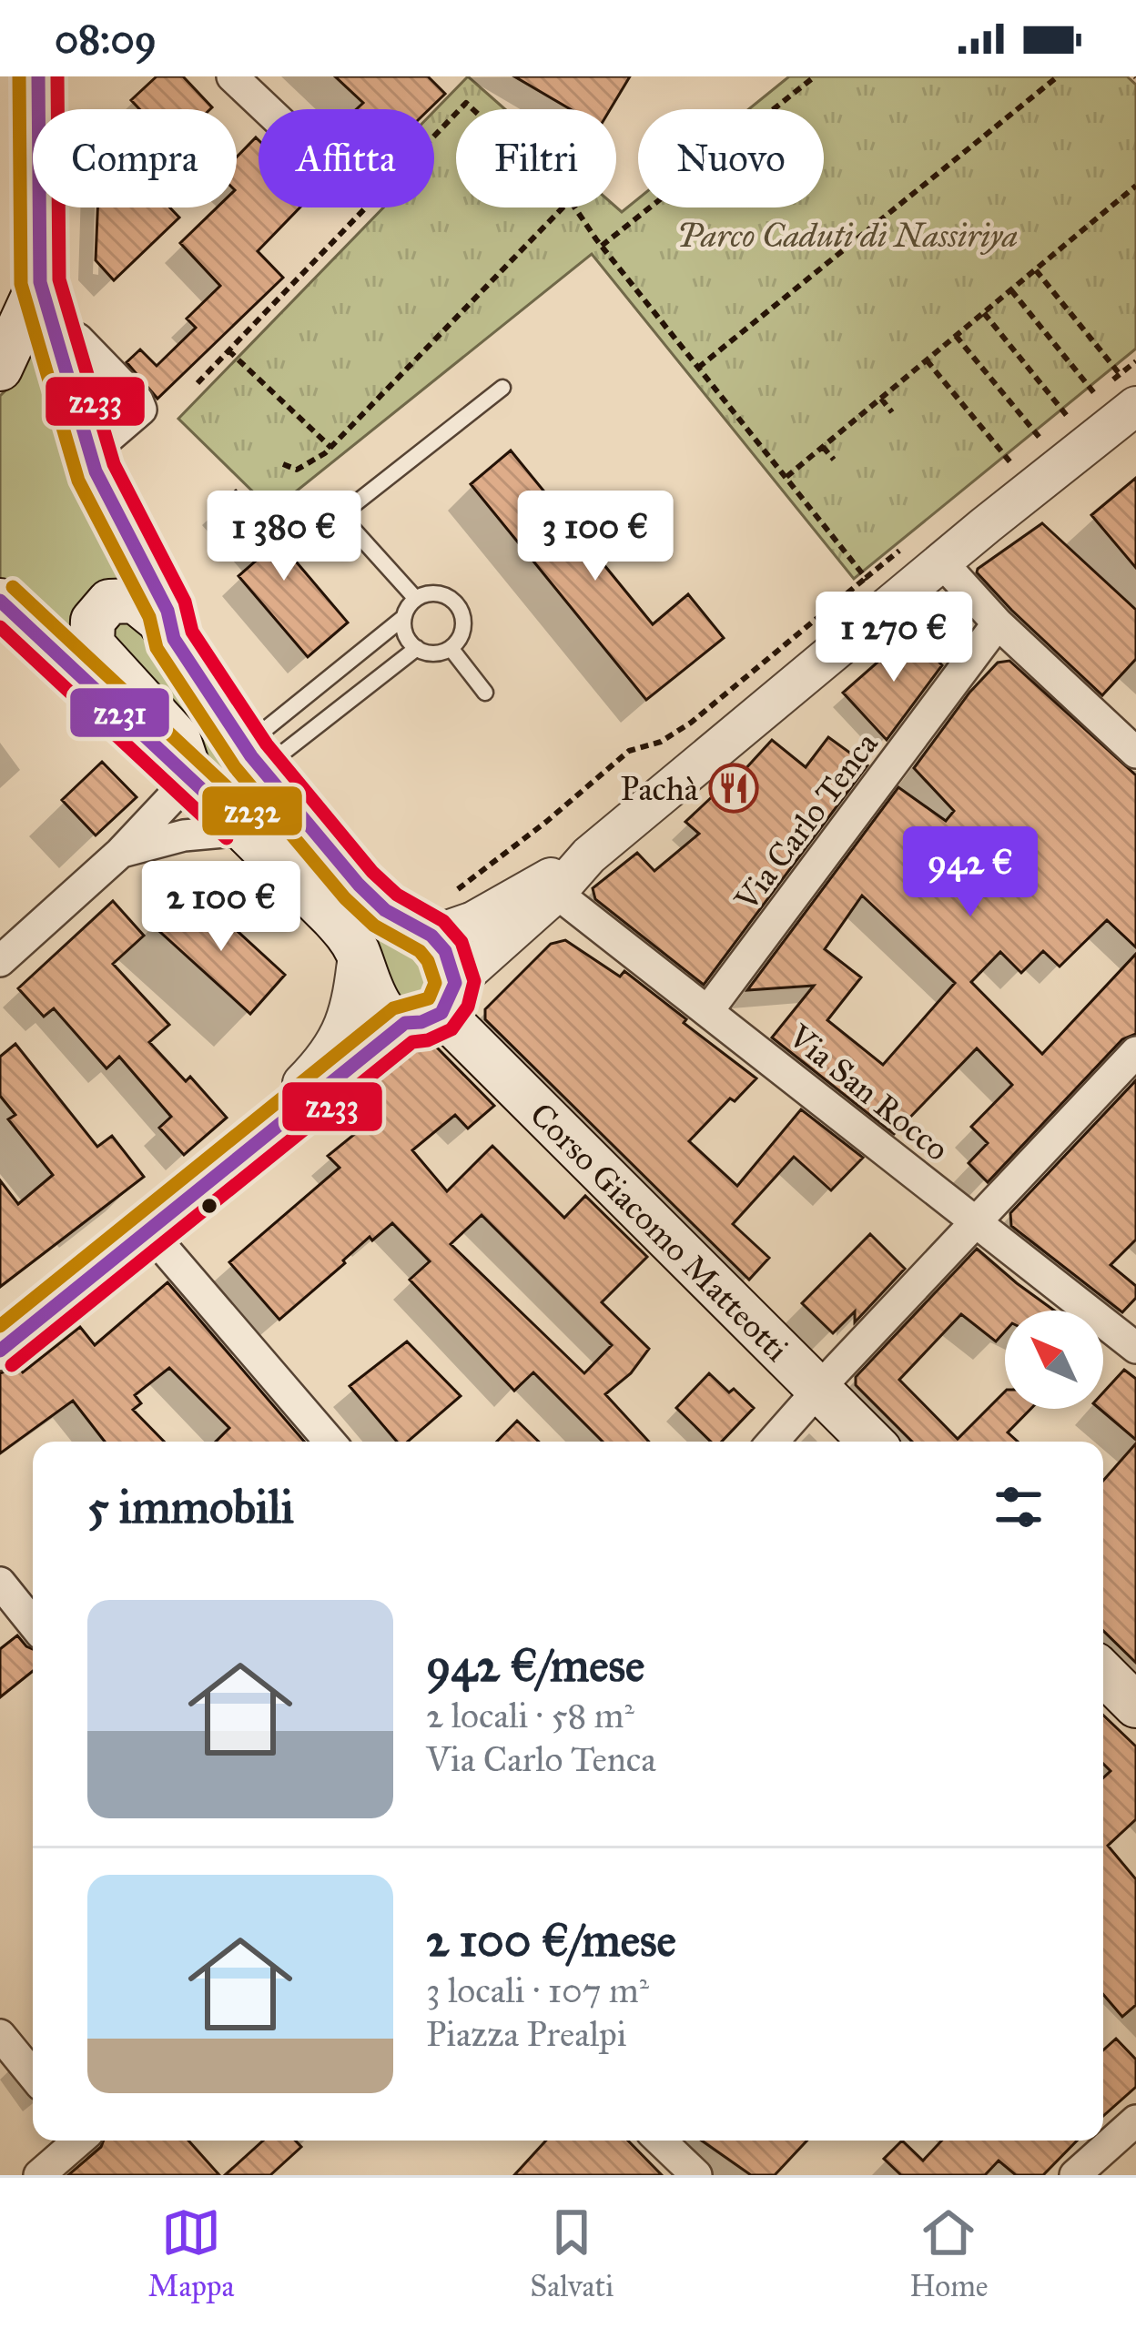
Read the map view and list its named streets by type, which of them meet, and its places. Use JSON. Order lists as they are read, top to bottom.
{
  "streets": {
    "main road": ["Corso Giacomo Matteotti"],
    "street": ["Via Carlo Tenca", "Via San Rocco"]
  },
  "crossings": [
    ["Via Carlo Tenca", "Via San Rocco"]
  ],
  "parks": ["Parco Caduti di Nassiriya"],
  "places": {
    "restaurant": ["Pachà"]
  },
  "lines": ["transit line z231", "transit line z233", "transit line z232"],
  "north": "top left",
  "page": {
    "status": "08:09",
    "chip": [
      "Compra",
      "Affitta",
      "Filtri",
      "Nuovo"
    ],
    "price": [
      "1 380 €",
      "3 100 €",
      "1 270 €",
      "942 €",
      "2 100 €"
    ],
    "heading": "5 immobili",
    "list": [
      {
        "name": "942 €/mese",
        "note": "2 locali · 58 m² · Via Carlo Tenca"
      },
      {
        "name": "2 100 €/mese",
        "note": "3 locali · 107 m² · Piazza Prealpi"
      }
    ],
    "tabs": ["Mappa", "Salvati", "Home"]
  }
}
